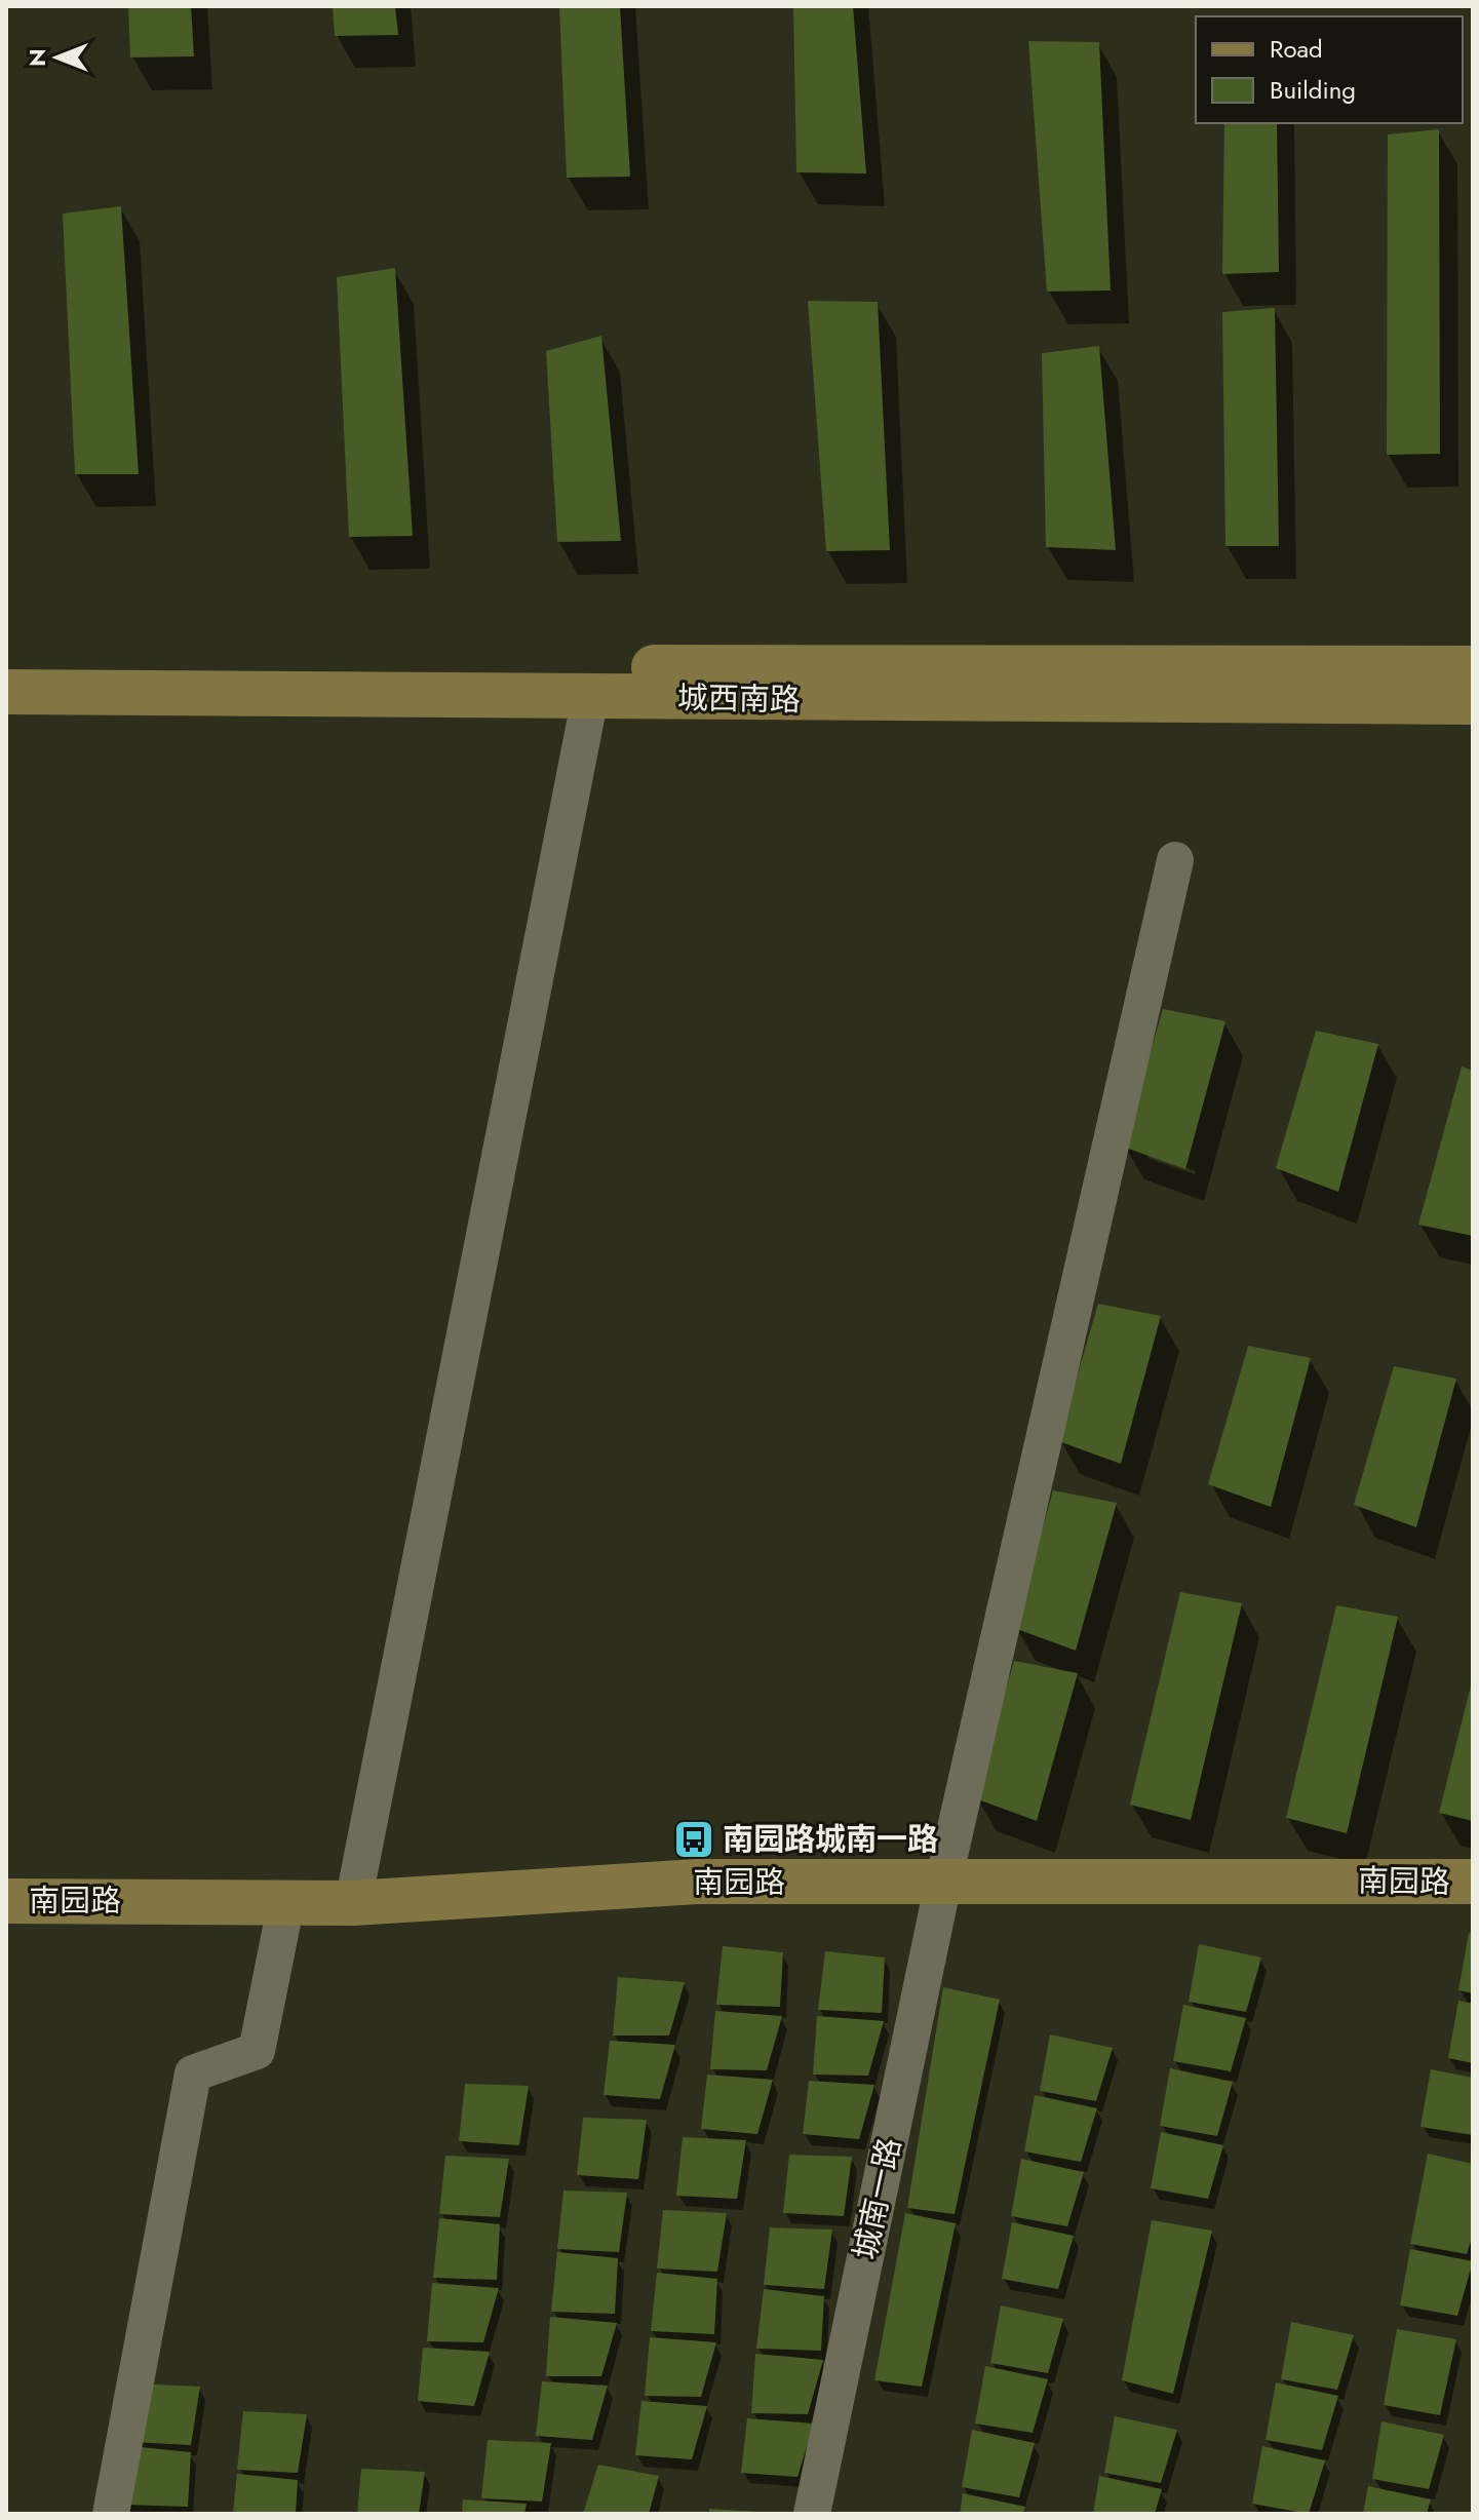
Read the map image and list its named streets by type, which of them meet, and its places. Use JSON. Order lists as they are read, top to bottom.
{
  "streets": {
    "main road": ["城西南路", "南园路"],
    "street": ["城南一路"]
  },
  "crossings": [
    ["南园路", "城南一路"]
  ],
  "places": {
    "bus stop": ["南园路城南一路"]
  },
  "legend": ["Road", "Building"],
  "north": "left"
}
